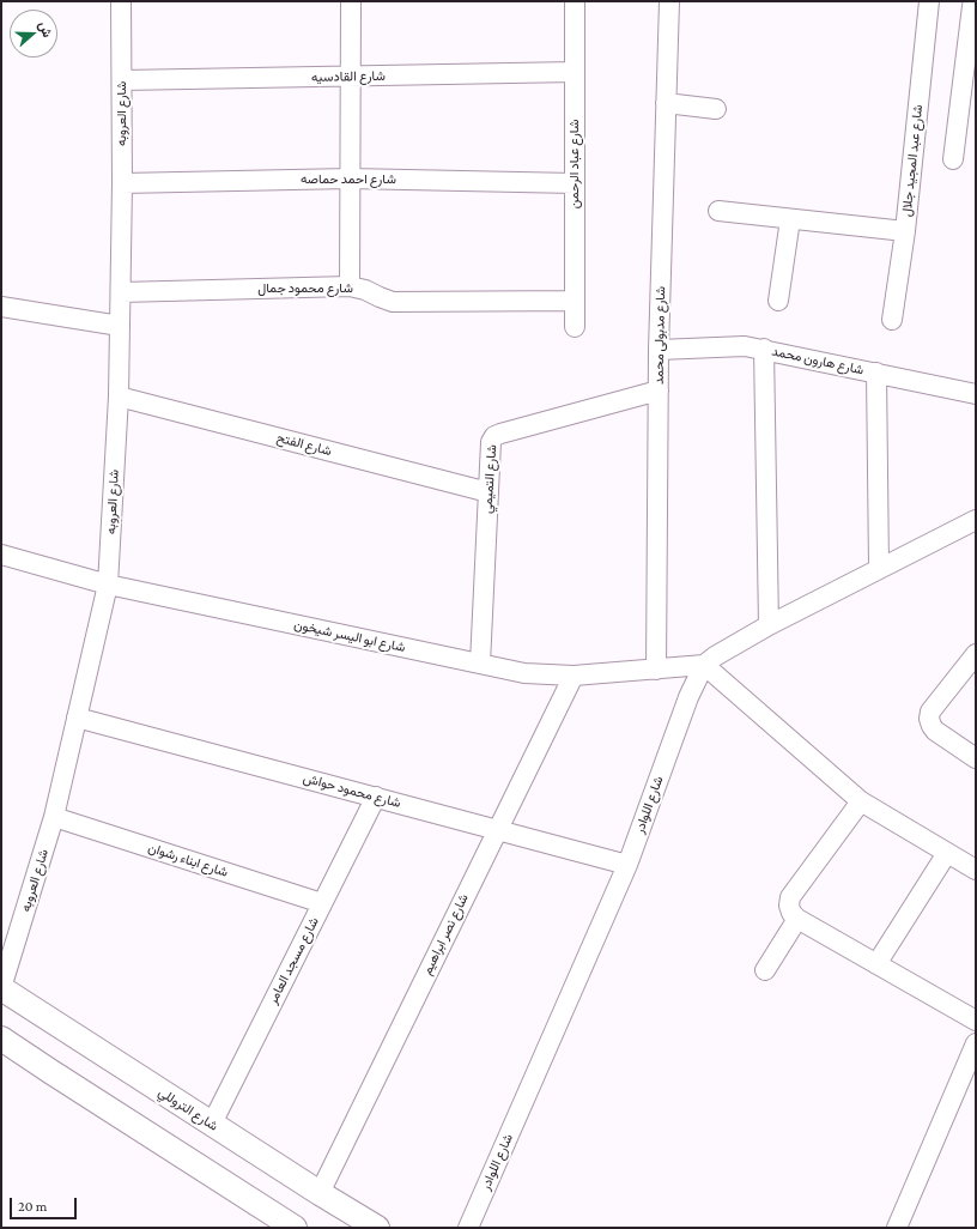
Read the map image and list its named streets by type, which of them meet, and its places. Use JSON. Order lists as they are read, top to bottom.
{
  "streets": {
    "street": [
      "شارع القادسيه",
      "شارع العروبه",
      "شارع عبد المجيد جلال",
      "شارع عباد الرحمن",
      "شارع احمد حماصه",
      "شارع محمود جمال",
      "شارع مدبولى محمد",
      "شارع هارون محمد",
      "شارع الفتح",
      "شارع التميمي",
      "شارع ابو اليسر شيخون",
      "شارع محمود حواش",
      "شارع اللوادر",
      "شارع ابناء رشوان",
      "شارع نصر ابراهيم",
      "شارع مسجد العامر",
      "شارع التروللي"
    ]
  },
  "crossings": [
    ["شارع القادسيه", "شارع العروبه"],
    ["شارع القادسيه", "شارع عباد الرحمن"],
    ["شارع العروبه", "شارع احمد حماصه"],
    ["شارع العروبه", "شارع محمود جمال"],
    ["شارع العروبه", "شارع الفتح"],
    ["شارع العروبه", "شارع ابو اليسر شيخون"],
    ["شارع العروبه", "شارع محمود حواش"],
    ["شارع العروبه", "شارع ابناء رشوان"],
    ["شارع العروبه", "شارع التروللي"],
    ["شارع عباد الرحمن", "شارع احمد حماصه"],
    ["شارع عباد الرحمن", "شارع محمود جمال"],
    ["شارع مدبولى محمد", "شارع هارون محمد"],
    ["شارع مدبولى محمد", "شارع التميمي"],
    ["شارع مدبولى محمد", "شارع ابو اليسر شيخون"],
    ["شارع الفتح", "شارع التميمي"],
    ["شارع التميمي", "شارع ابو اليسر شيخون"],
    ["شارع ابو اليسر شيخون", "شارع اللوادر"],
    ["شارع ابو اليسر شيخون", "شارع نصر ابراهيم"],
    ["شارع محمود حواش", "شارع اللوادر"],
    ["شارع محمود حواش", "شارع نصر ابراهيم"],
    ["شارع محمود حواش", "شارع مسجد العامر"],
    ["شارع ابناء رشوان", "شارع مسجد العامر"],
    ["شارع نصر ابراهيم", "شارع التروللي"],
    ["شارع مسجد العامر", "شارع التروللي"]
  ],
  "scale_bar": "20 m",
  "north": "right"
}
